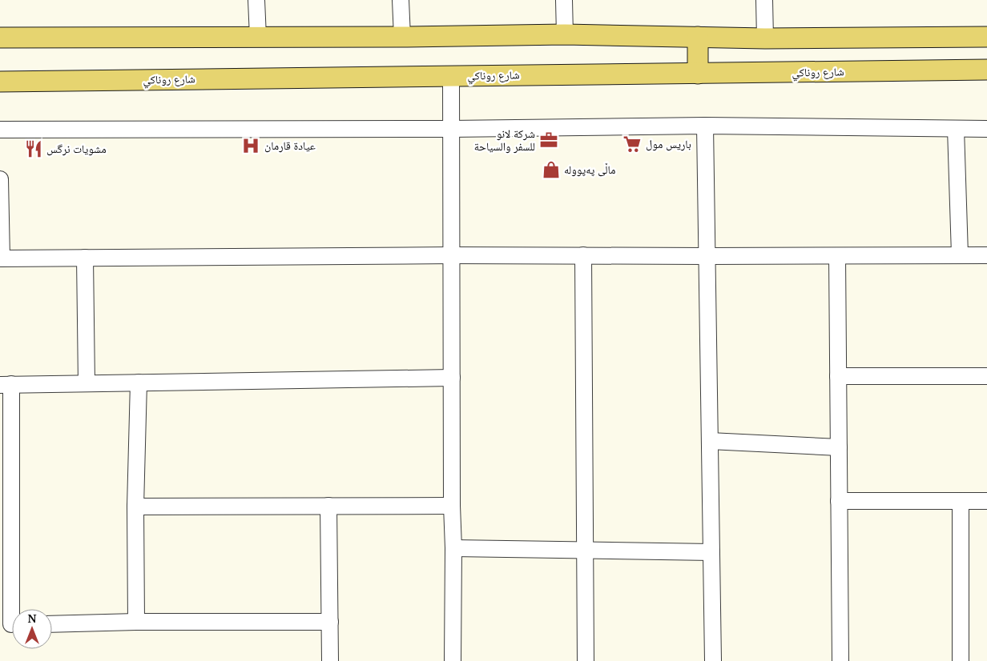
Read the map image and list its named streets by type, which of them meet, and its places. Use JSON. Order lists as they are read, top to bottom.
{
  "streets": {
    "main road": ["شارع روناكي"]
  },
  "places": {
    "office": ["شركة لانو للسفر والسياحة"],
    "supermarket": ["باريس مول"],
    "hospital": ["عيادة قارمان"],
    "restaurant": ["مشويات نرگس"],
    "shop": ["ماڵی پەپوولە"]
  },
  "north": "top"
}
